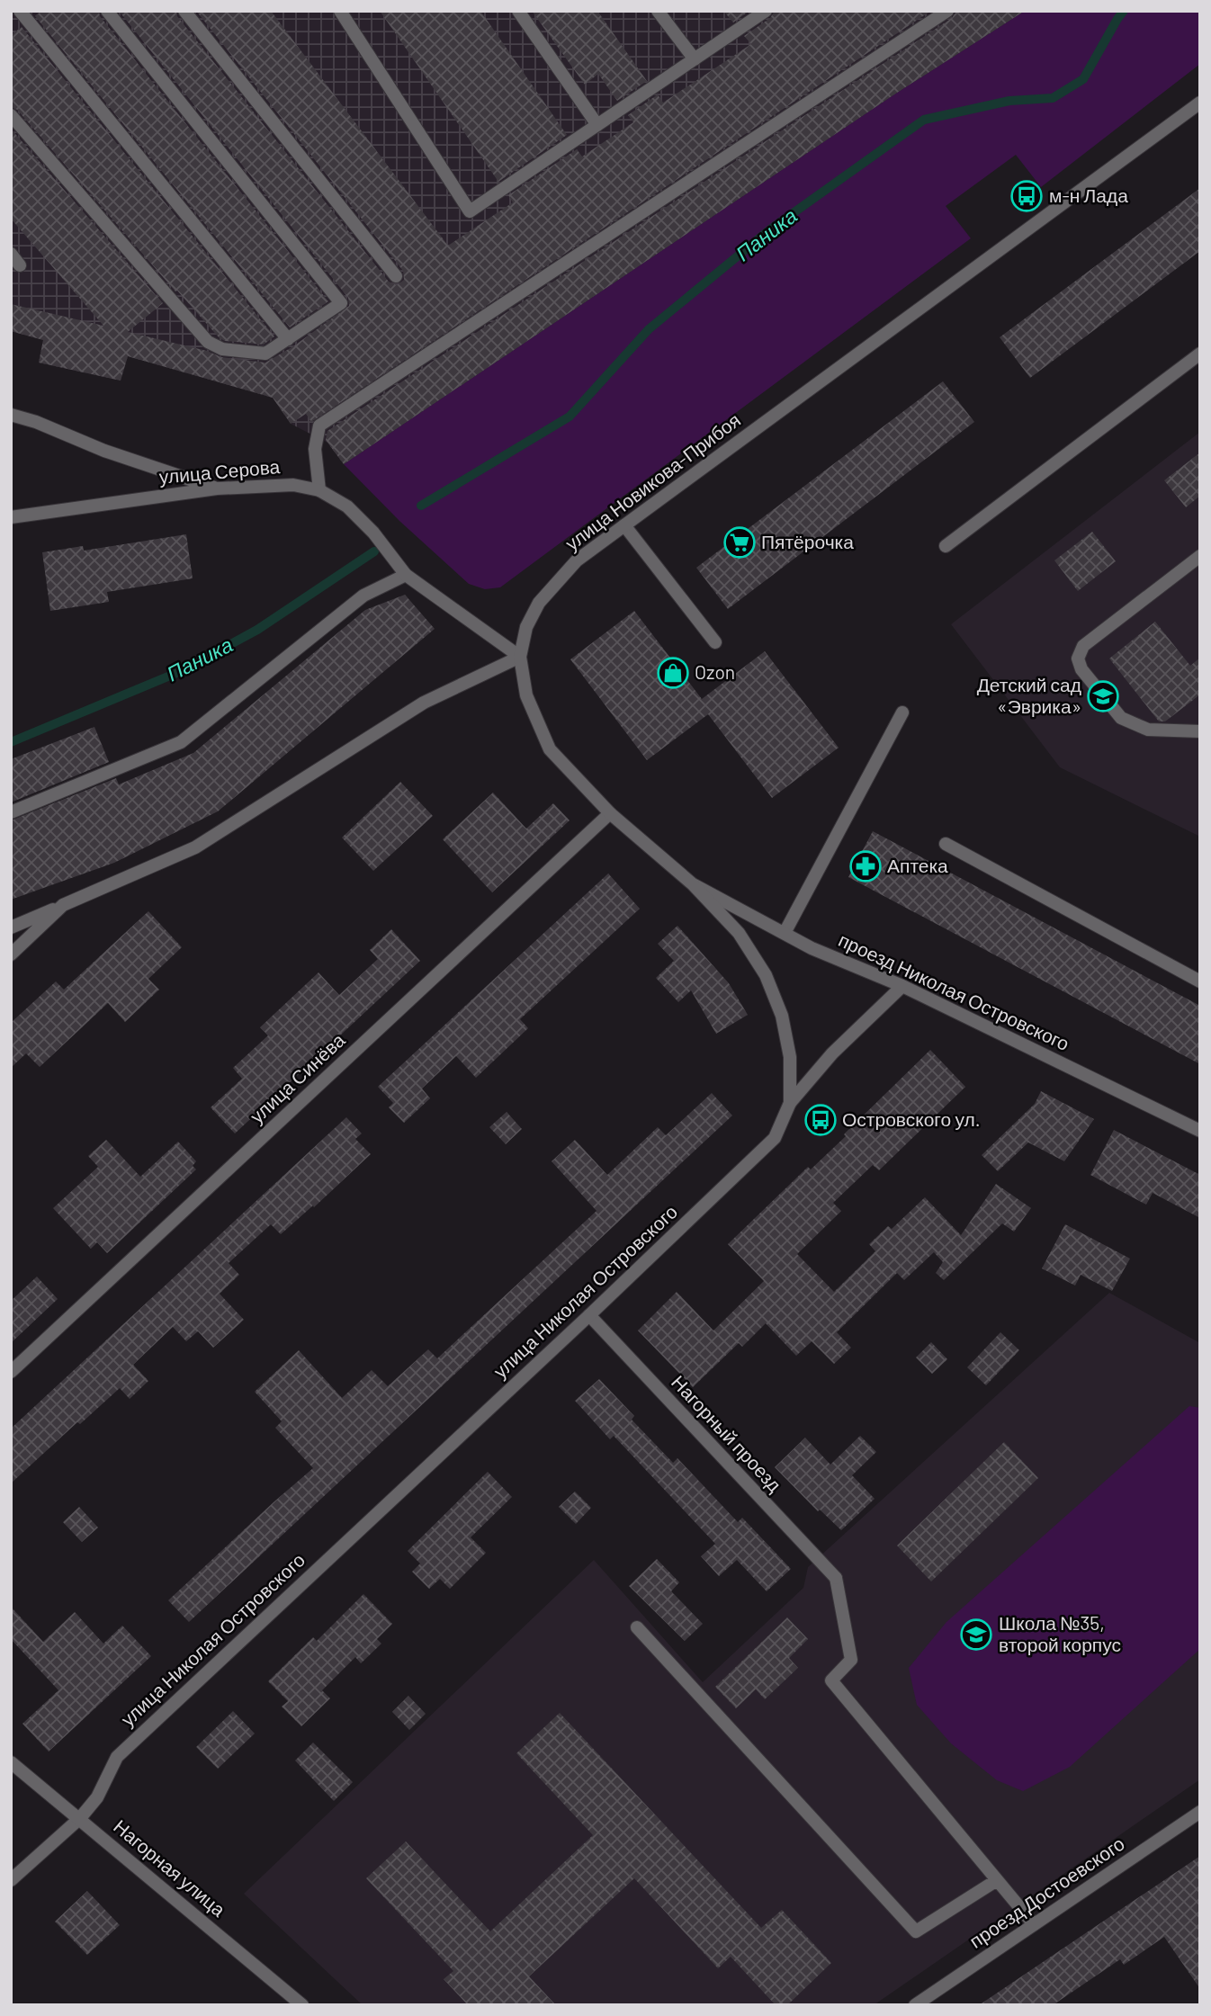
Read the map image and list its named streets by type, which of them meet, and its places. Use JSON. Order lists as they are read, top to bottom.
{
  "streets": {
    "street": [
      "улица Серова",
      "улица Новикова-Прибоя",
      "проезд Николая Островского",
      "улица Синёва",
      "улица Николая Островского",
      "Нагорный проезд",
      "Нагорная улица",
      "проезд Достоевского"
    ]
  },
  "crossings": [
    ["улица Серова", "улица Новикова-Прибоя"],
    ["улица Серова", "улица Николая Островского"],
    ["улица Новикова-Прибоя", "улица Николая Островского"],
    ["проезд Николая Островского", "улица Николая Островского"],
    ["улица Синёва", "улица Николая Островского"],
    ["улица Николая Островского", "Нагорный проезд"],
    ["улица Николая Островского", "Нагорная улица"]
  ],
  "water": ["Паника"],
  "places": {
    "bus stop": ["м-н Лада", "Островского ул."],
    "supermarket": ["Пятёрочка"],
    "shop": ["Ozon"],
    "school or university": ["Детский сад «Эврика»", "Школа №35, второй корпус"],
    "pharmacy": ["Аптека"]
  }
}
